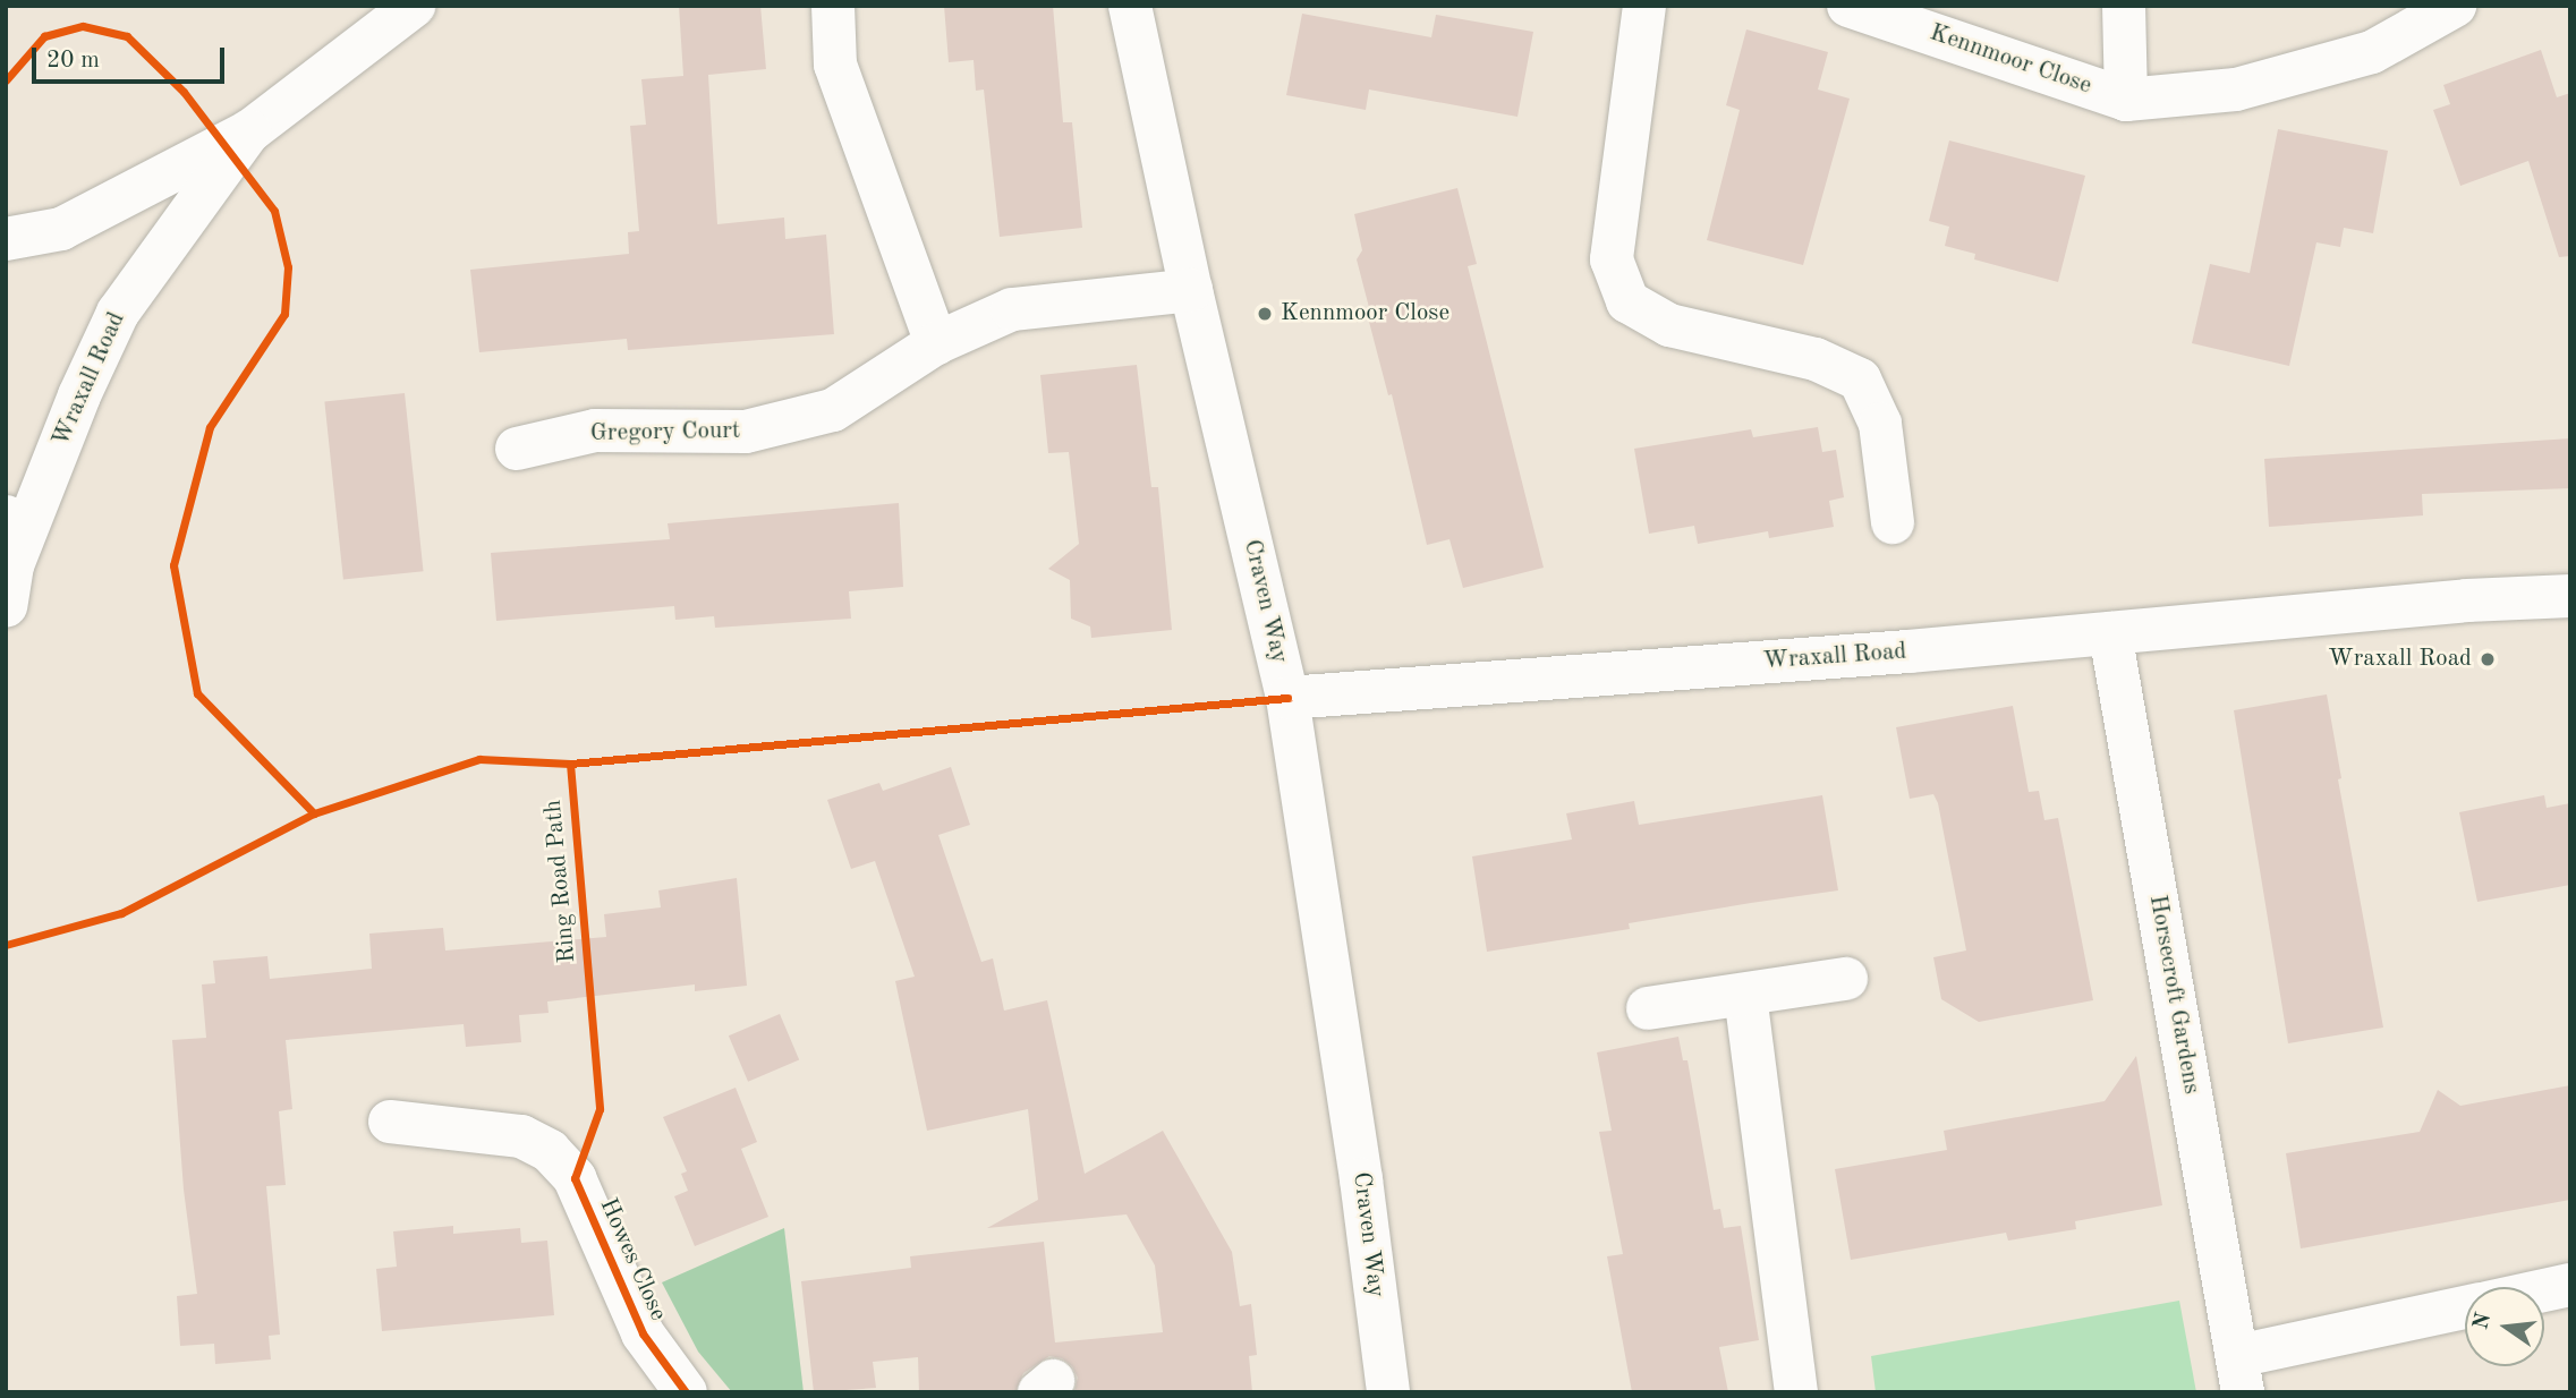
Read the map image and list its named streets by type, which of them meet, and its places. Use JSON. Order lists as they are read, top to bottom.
{
  "streets": {
    "main road": [
      "Kennmoor Close",
      "Wraxall Road",
      "Gregory Court",
      "Craven Way",
      "Horsecroft Gardens",
      "Howes Close"
    ],
    "cycle path": ["Ring Road Path"]
  },
  "crossings": [
    ["Wraxall Road", "Craven Way"],
    ["Wraxall Road", "Horsecroft Gardens"],
    ["Gregory Court", "Craven Way"]
  ],
  "places": ["Kennmoor Close", "Wraxall Road"],
  "scale_bar": "20 m",
  "north": "left"
}
